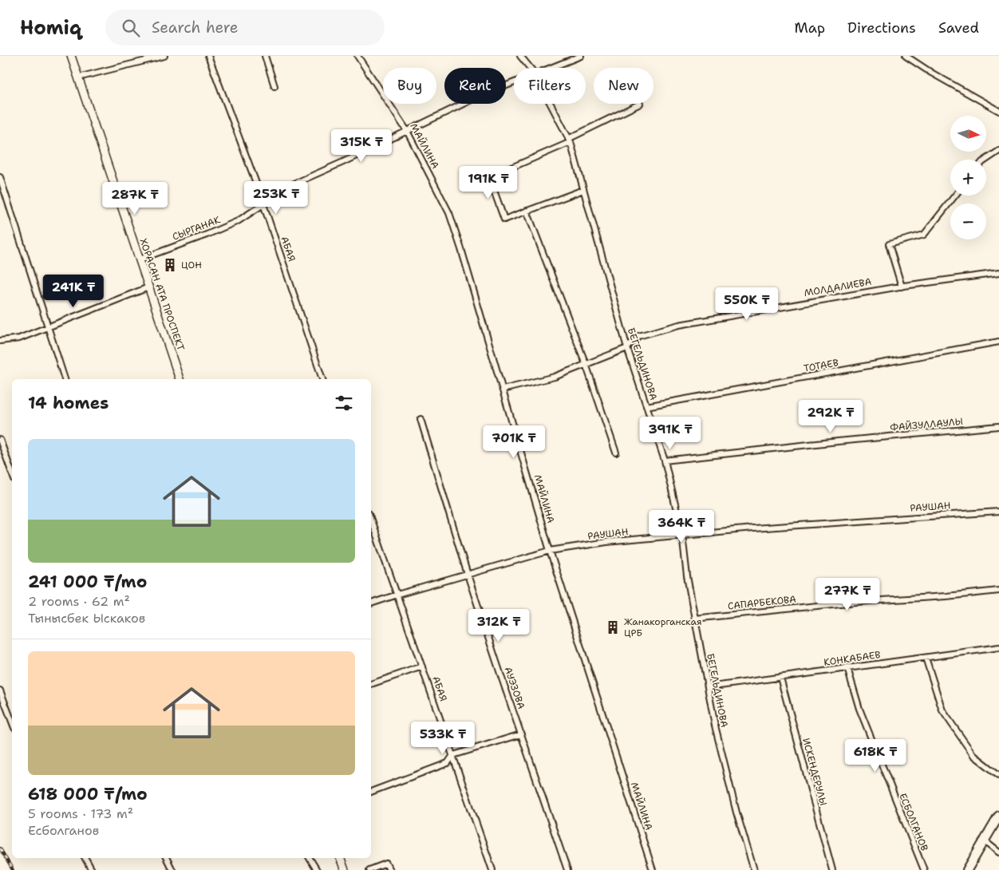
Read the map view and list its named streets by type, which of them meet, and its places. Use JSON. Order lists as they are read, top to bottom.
{
  "streets": {
    "main road": ["ХОРАСАН АТА ПРОСПЕКТ"],
    "street": [
      "МАЙЛИНА",
      "СЫРГАНАК",
      "АБАЯ",
      "МОЛДАЛИЕВА",
      "БЕГЕЛЬДИНОВА",
      "ТОТАЕВ",
      "ФАЙЗУЛЛАУЛЫ",
      "РАУШАН",
      "САПАРБЕКОВА",
      "КОНКАБАЕВ",
      "АУЭЗОВА",
      "ИСКЕНДЕРУЛЫ",
      "ЕСБОЛГАНОВ"
    ]
  },
  "crossings": [
    ["МАЙЛИНА", "СЫРГАНАК"],
    ["МАЙЛИНА", "МОЛДАЛИЕВА"],
    ["МАЙЛИНА", "РАУШАН"],
    ["СЫРГАНАК", "АБАЯ"],
    ["СЫРГАНАК", "ХОРАСАН АТА ПРОСПЕКТ"],
    ["АБАЯ", "РАУШАН"],
    ["МОЛДАЛИЕВА", "БЕГЕЛЬДИНОВА"],
    ["БЕГЕЛЬДИНОВА", "ТОТАЕВ"],
    ["БЕГЕЛЬДИНОВА", "ФАЙЗУЛЛАУЛЫ"],
    ["БЕГЕЛЬДИНОВА", "РАУШАН"],
    ["БЕГЕЛЬДИНОВА", "САПАРБЕКОВА"],
    ["БЕГЕЛЬДИНОВА", "КОНКАБАЕВ"],
    ["РАУШАН", "АУЭЗОВА"],
    ["КОНКАБАЕВ", "ИСКЕНДЕРУЛЫ"],
    ["КОНКАБАЕВ", "ЕСБОЛГАНОВ"]
  ],
  "places": {
    "building": ["ЦОН", "Жанакорганская ЦРБ"]
  },
  "north": "right",
  "page": {
    "header": "Homiq",
    "search": "Search here",
    "nav": ["Map", "Directions", "Saved"],
    "chip": [
      "Buy",
      "Rent",
      "Filters",
      "New"
    ],
    "map_buttons": ["+", "−"],
    "price": [
      "315K ₸",
      "191K ₸",
      "253K ₸",
      "287K ₸",
      "241K ₸",
      "550K ₸",
      "292K ₸",
      "391K ₸",
      "701K ₸",
      "364K ₸",
      "277K ₸",
      "312K ₸",
      "533K ₸",
      "618K ₸"
    ],
    "heading": "14 homes",
    "list": [
      {
        "name": "241 000 ₸/mo",
        "note": "2 rooms · 62 m² · Тынысбек Ыскаков"
      },
      {
        "name": "618 000 ₸/mo",
        "note": "5 rooms · 173 m² · Есболганов"
      }
    ]
  }
}
